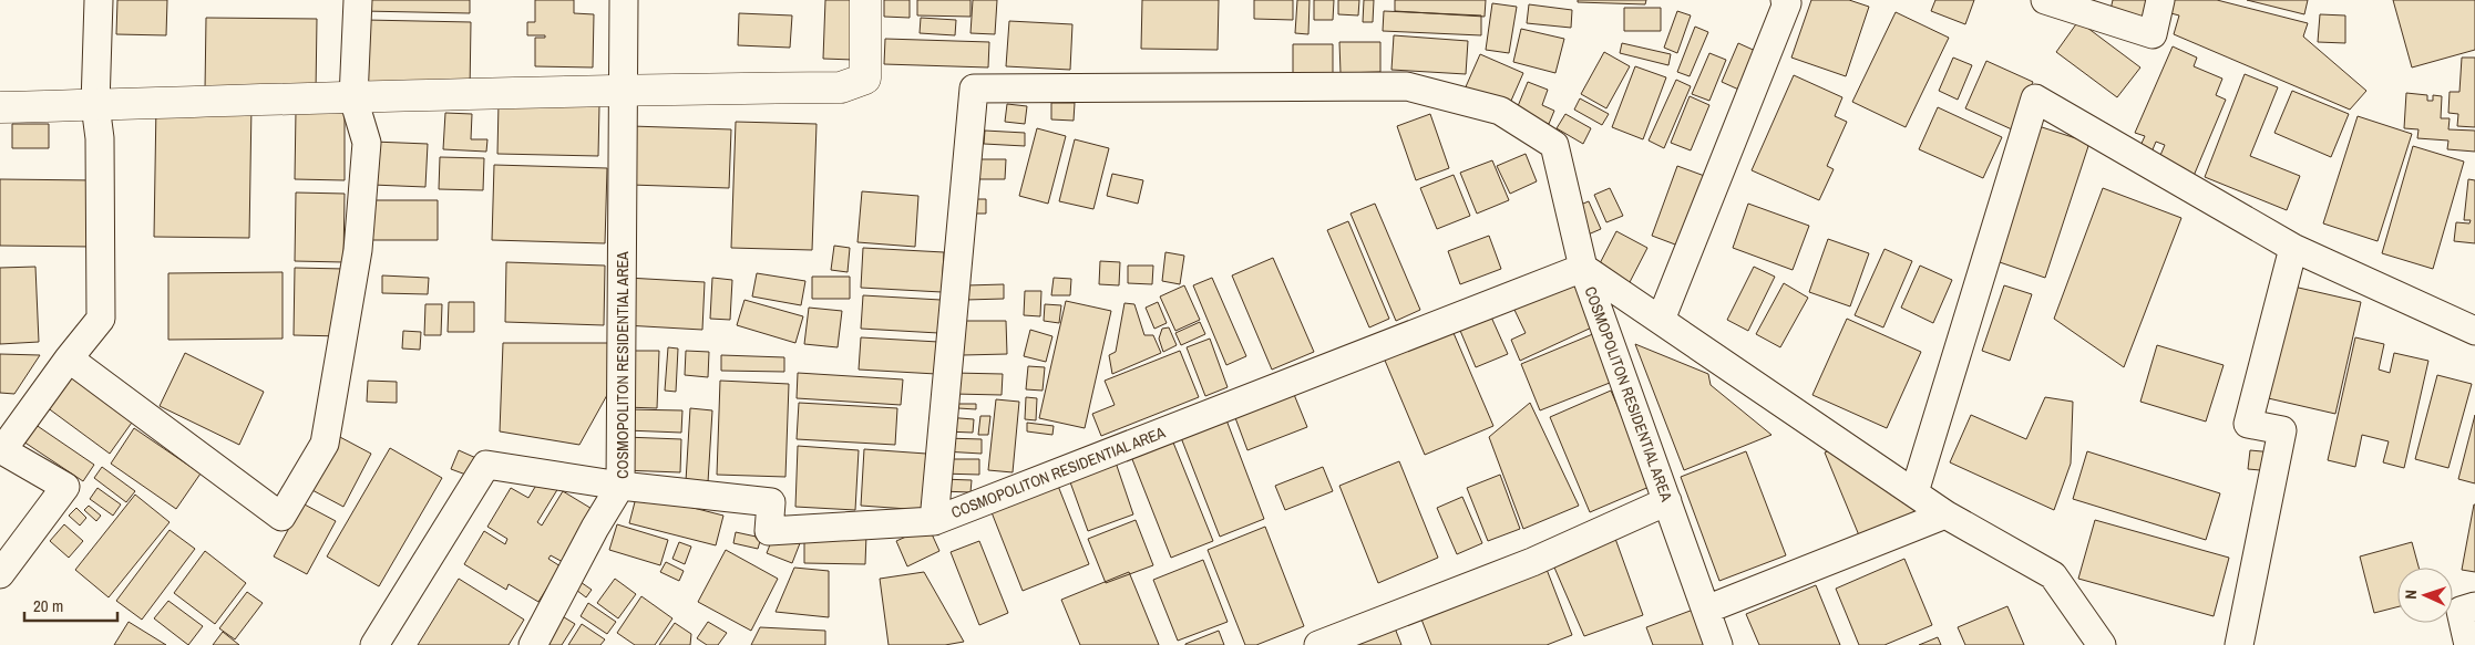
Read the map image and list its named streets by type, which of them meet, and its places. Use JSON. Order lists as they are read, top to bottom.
{
  "streets": {
    "street": ["COSMOPOLITON RESIDENTIAL AREA"]
  },
  "scale_bar": "20 m",
  "north": "left"
}
